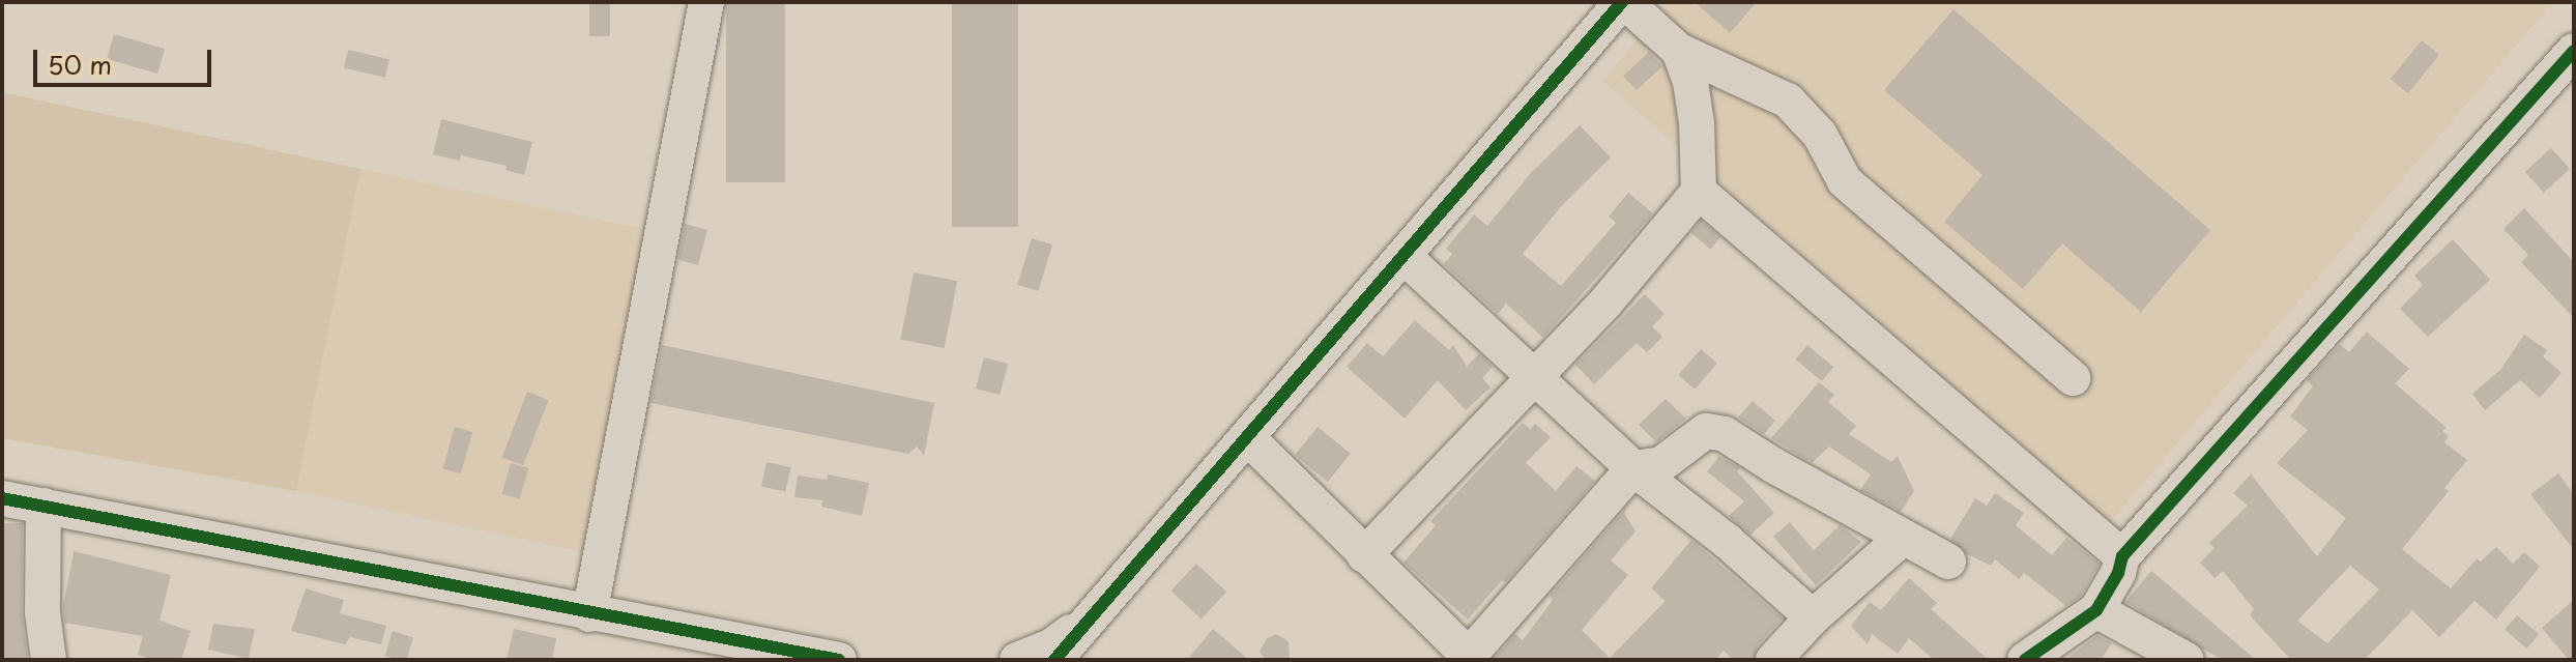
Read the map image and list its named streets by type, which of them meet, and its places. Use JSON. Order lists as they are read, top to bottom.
{
  "scale_bar": "50 m"
}
